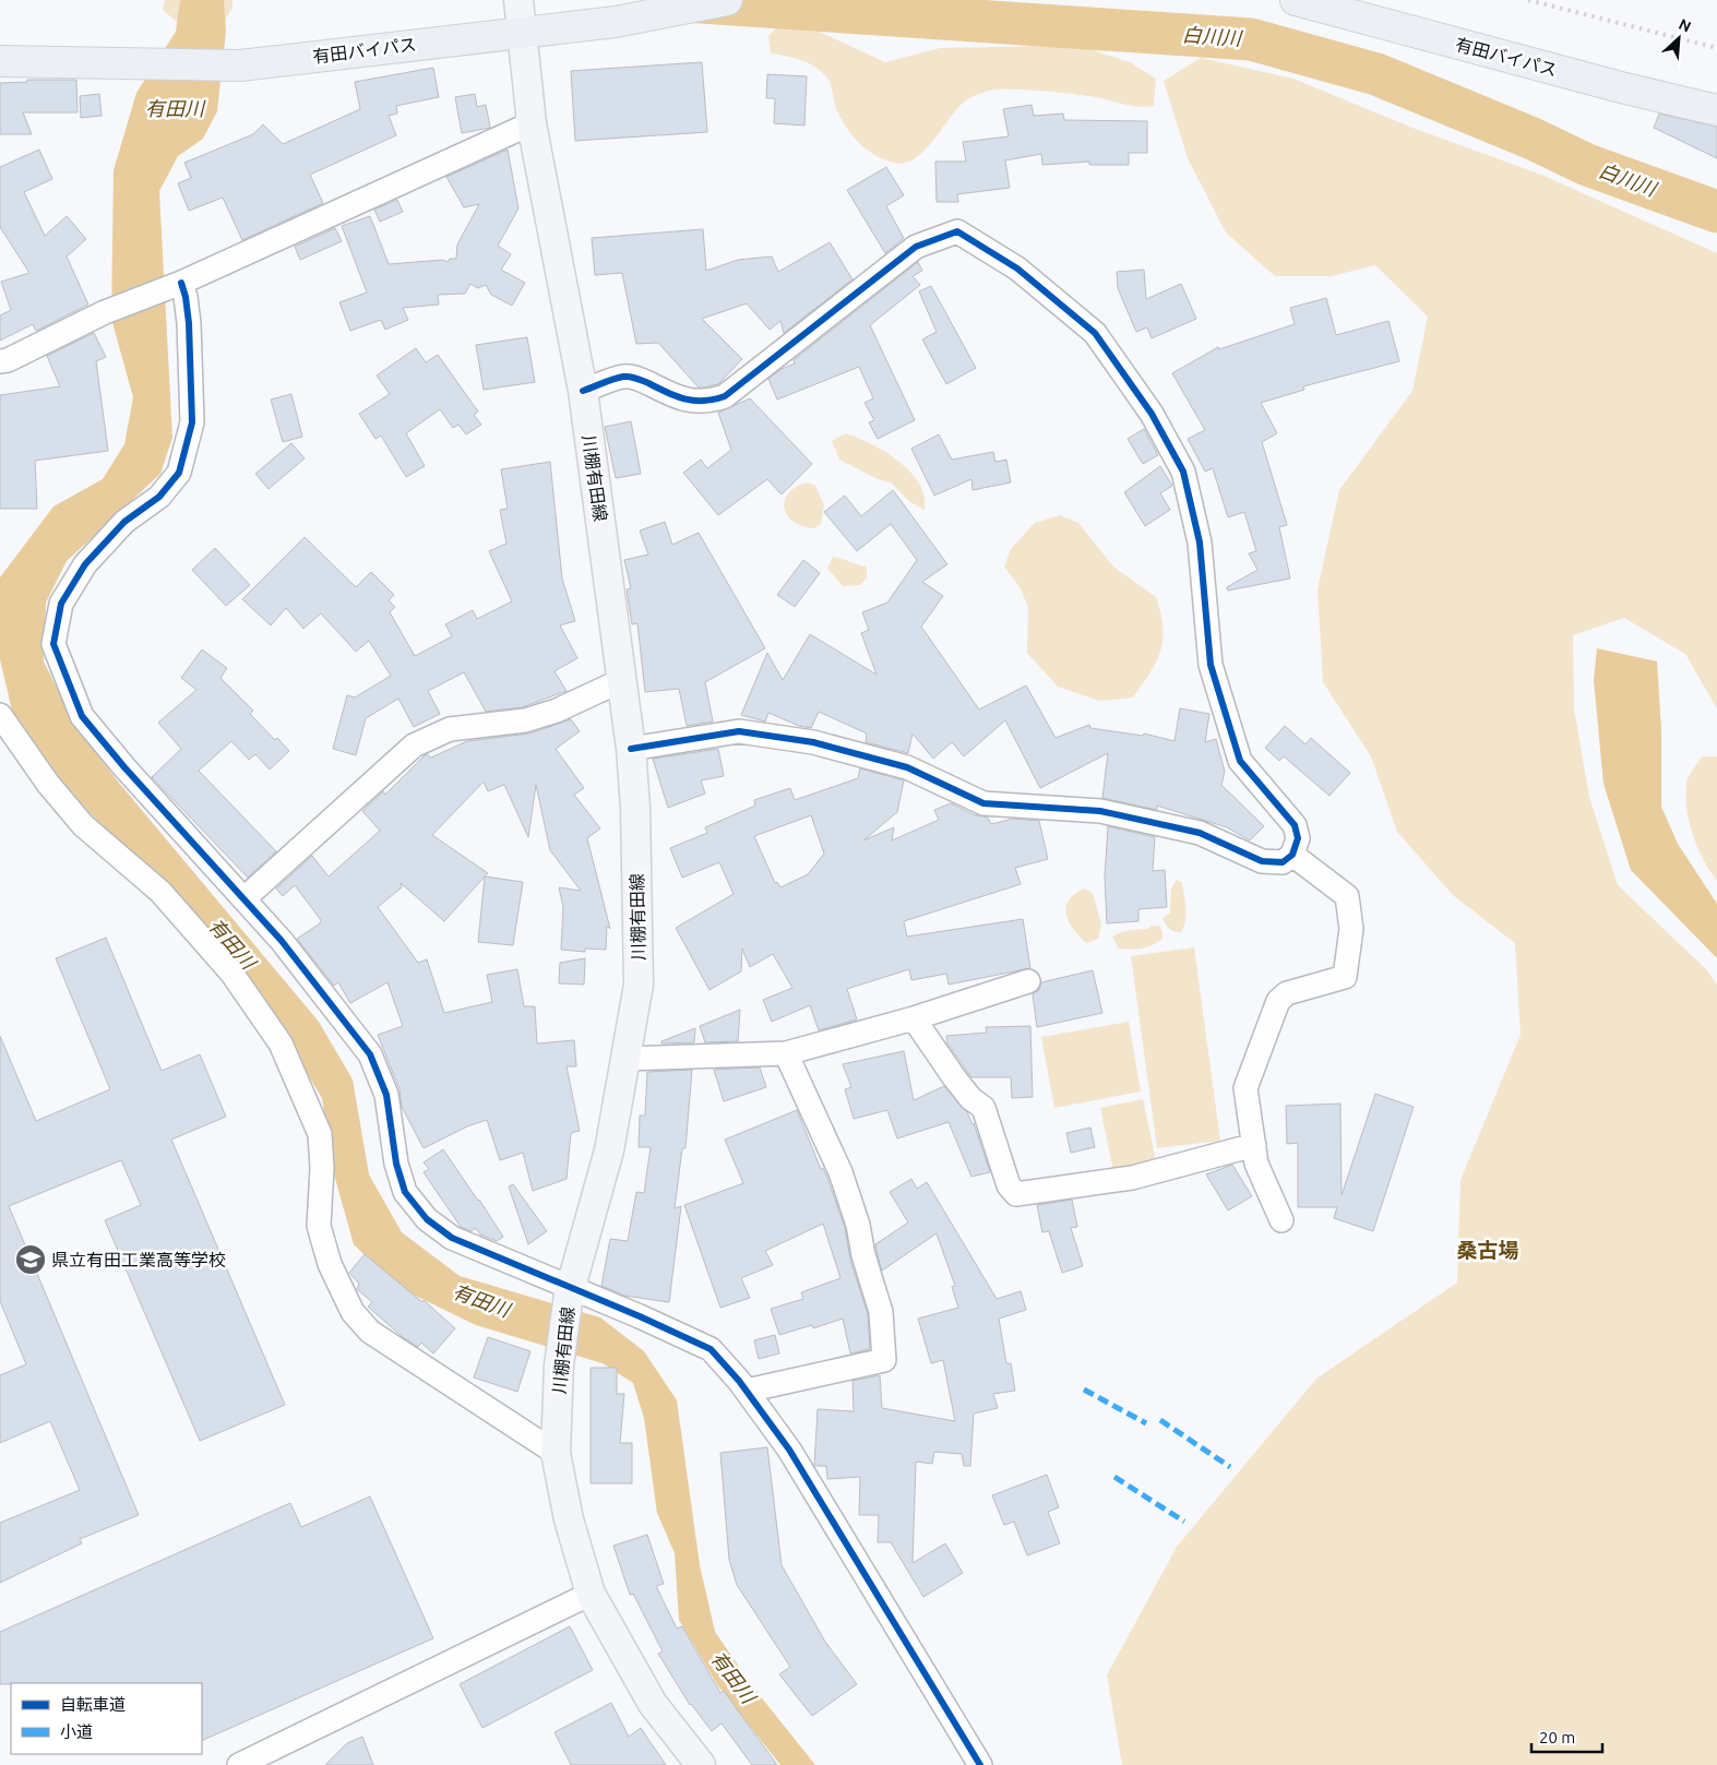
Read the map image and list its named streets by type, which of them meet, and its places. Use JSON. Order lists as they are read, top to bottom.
{
  "streets": {
    "highway": ["有田バイパス"],
    "main road": ["川棚有田線"]
  },
  "crossings": [
    ["有田バイパス", "川棚有田線"]
  ],
  "districts": ["桑古場"],
  "water": ["白川川", "有田川"],
  "places": {
    "school or university": ["県立有田工業高等学校"]
  },
  "legend": ["自転車道", "小道"],
  "scale_bar": "20 m",
  "north": "top right"
}
